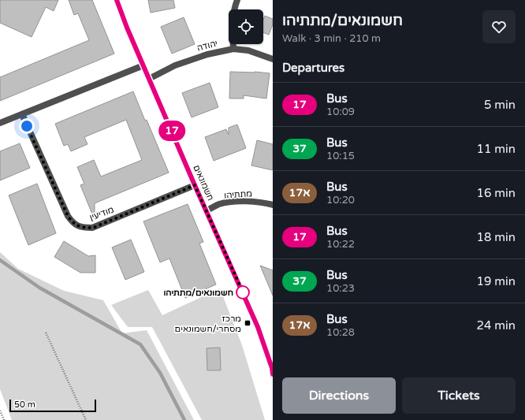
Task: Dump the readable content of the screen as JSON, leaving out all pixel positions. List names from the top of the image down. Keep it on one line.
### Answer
{"streets":{"street":["יהודה","חשמונאים","מתתיהו","מודיעין"]},"crossings":[["יהודה","חשמונאים"],["חשמונאים","מתתיהו"],["חשמונאים","מודיעין"]],"places":{"other":["חשמונאים/מתתיהו"],"transit":["מרכז מסחרי/חשמונאים"]},"lines":["bus line 17"],"scale_bar":"50 m","page":{"on_map":"17","heading":[["חשמונאים/מתתיהו","Walk · 3 min · 210 m"],"Departures"],"list":[{"mark":"17","name":"Bus","note":"10:09","value":"5 min"},{"mark":"37","name":"Bus","note":"10:15","value":"11 min"},{"mark":"17א","name":"Bus","note":"10:20","value":"16 min"},{"mark":"17","name":"Bus","note":"10:22","value":"18 min"},{"mark":"37","name":"Bus","note":"10:23","value":"19 min"},{"mark":"17א","name":"Bus","note":"10:28","value":"24 min"}],"buttons":["Directions","Tickets"],"scale":"50 m"}}
